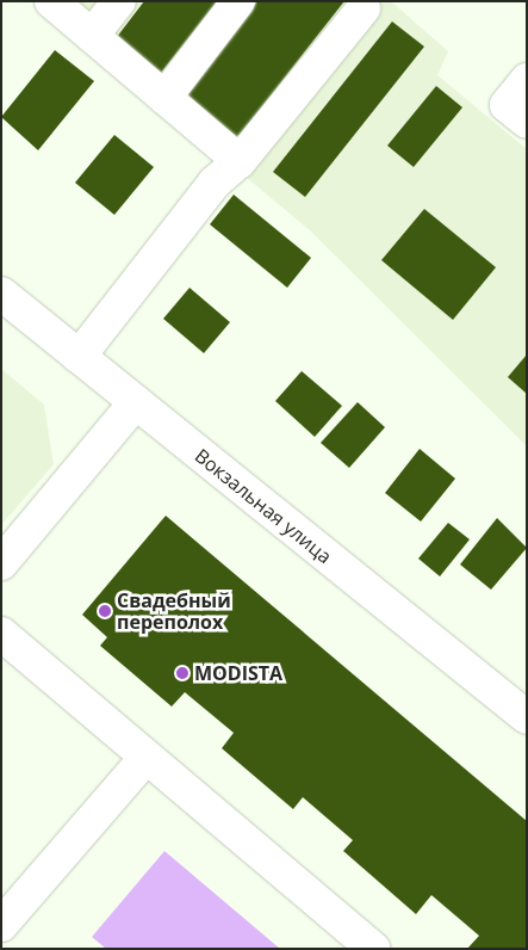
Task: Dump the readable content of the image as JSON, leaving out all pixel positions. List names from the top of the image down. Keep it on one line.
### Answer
{"streets":{"main road":["Вокзальная улица"]},"places":["Свадебный переполох","MODISTA"]}
